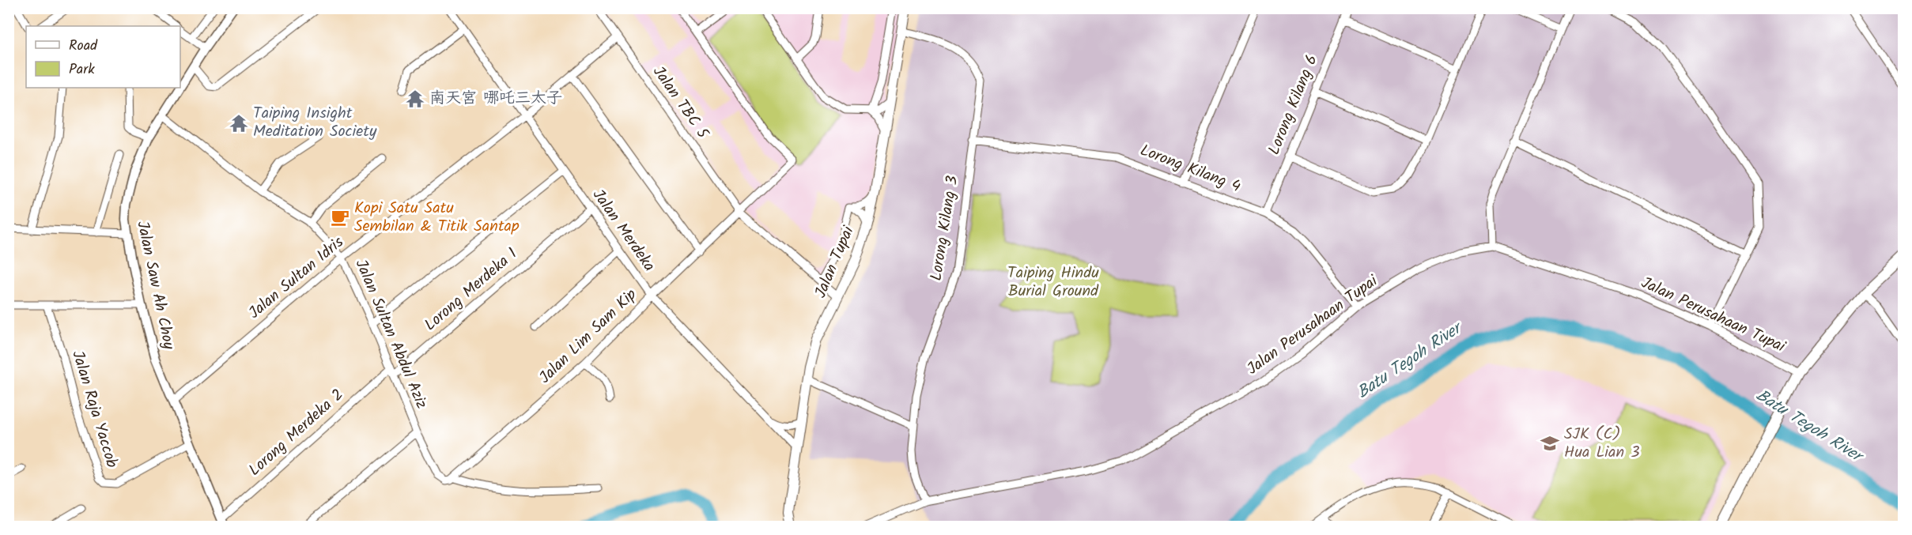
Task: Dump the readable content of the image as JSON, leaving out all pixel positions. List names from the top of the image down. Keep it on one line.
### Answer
{"streets":{"main road":["Jalan Tupai"],"street":["Jalan TBC 5","Lorong Kilang 6","Lorong Kilang 4","Lorong Kilang 3","Jalan Merdeka","Jalan Sultan Idris","Jalan Saw Ah Choy","Lorong Merdeka 1","Jalan Perusahaan Tupai","Jalan Sultan Abdul Aziz","Jalan Lim Sam Kip","Jalan Raja Yaccob","Lorong Merdeka 2"]},"crossings":[["Jalan TBC 5","Jalan Tupai"],["Jalan TBC 5","Jalan Sultan Idris"],["Jalan TBC 5","Jalan Lim Sam Kip"],["Lorong Kilang 6","Lorong Kilang 4"],["Lorong Kilang 4","Lorong Kilang 3"],["Lorong Kilang 4","Jalan Perusahaan Tupai"],["Lorong Kilang 3","Jalan Tupai"],["Lorong Kilang 3","Jalan Perusahaan Tupai"],["Jalan Merdeka","Jalan Tupai"],["Jalan Merdeka","Jalan Sultan Idris"],["Jalan Merdeka","Lorong Merdeka 1"],["Jalan Merdeka","Jalan Lim Sam Kip"],["Jalan Sultan Idris","Jalan Saw Ah Choy"],["Jalan Sultan Idris","Jalan Sultan Abdul Aziz"],["Jalan Saw Ah Choy","Jalan Sultan Abdul Aziz"],["Jalan Saw Ah Choy","Jalan Raja Yaccob"],["Jalan Saw Ah Choy","Lorong Merdeka 2"],["Lorong Merdeka 1","Jalan Sultan Abdul Aziz"],["Lorong Merdeka 1","Lorong Merdeka 2"],["Jalan Sultan Abdul Aziz","Jalan Lim Sam Kip"],["Jalan Sultan Abdul Aziz","Lorong Merdeka 2"]],"water":["Batu Tegoh River"],"parks":["Taiping Hindu Burial Ground"],"places":{"temple":["南天宫 哪吒三太子","Taiping Insight Meditation Society"],"cafe":["Kopi Satu Satu Sembilan & Titik Santap"],"school or university":["SJK (C) Hua Lian 3"]},"legend":["Road","Park"]}
